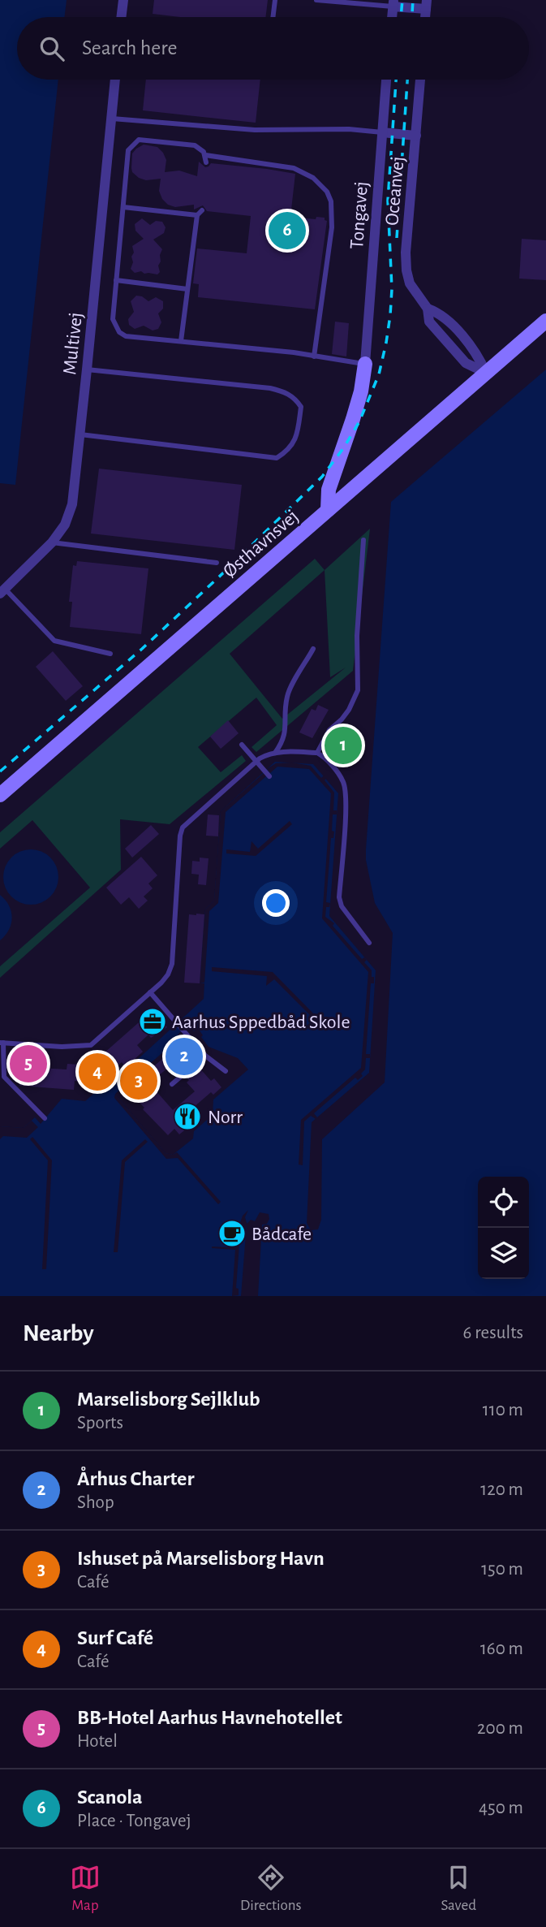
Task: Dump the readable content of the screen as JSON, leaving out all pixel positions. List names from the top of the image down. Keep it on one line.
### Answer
{"streets":{"street":["Oceanvej","Tongavej","Multivej","Østhavnsvej"]},"crossings":[["Oceanvej","Østhavnsvej"]],"places":{"office":["Aarhus Sppedbåd Skole"],"restaurant":["Norr"],"cafe":["Bådcafe"]},"page":{"search":"Search here","pins":["6","1","2","5","4","3"],"heading":["Nearby","6 results"],"list":[{"mark":"1","name":"Marselisborg Sejlklub","note":"Sports","value":"110 m"},{"mark":"2","name":"Århus Charter","note":"Shop","value":"120 m"},{"mark":"3","name":"Ishuset på Marselisborg Havn","note":"Café","value":"150 m"},{"mark":"4","name":"Surf Café","note":"Café","value":"160 m"},{"mark":"5","name":"BB-Hotel Aarhus Havnehotellet","note":"Hotel","value":"200 m"},{"mark":"6","name":"Scanola","note":"Place · Tongavej","value":"450 m"}],"nav":["Map","Directions","Saved"]}}
